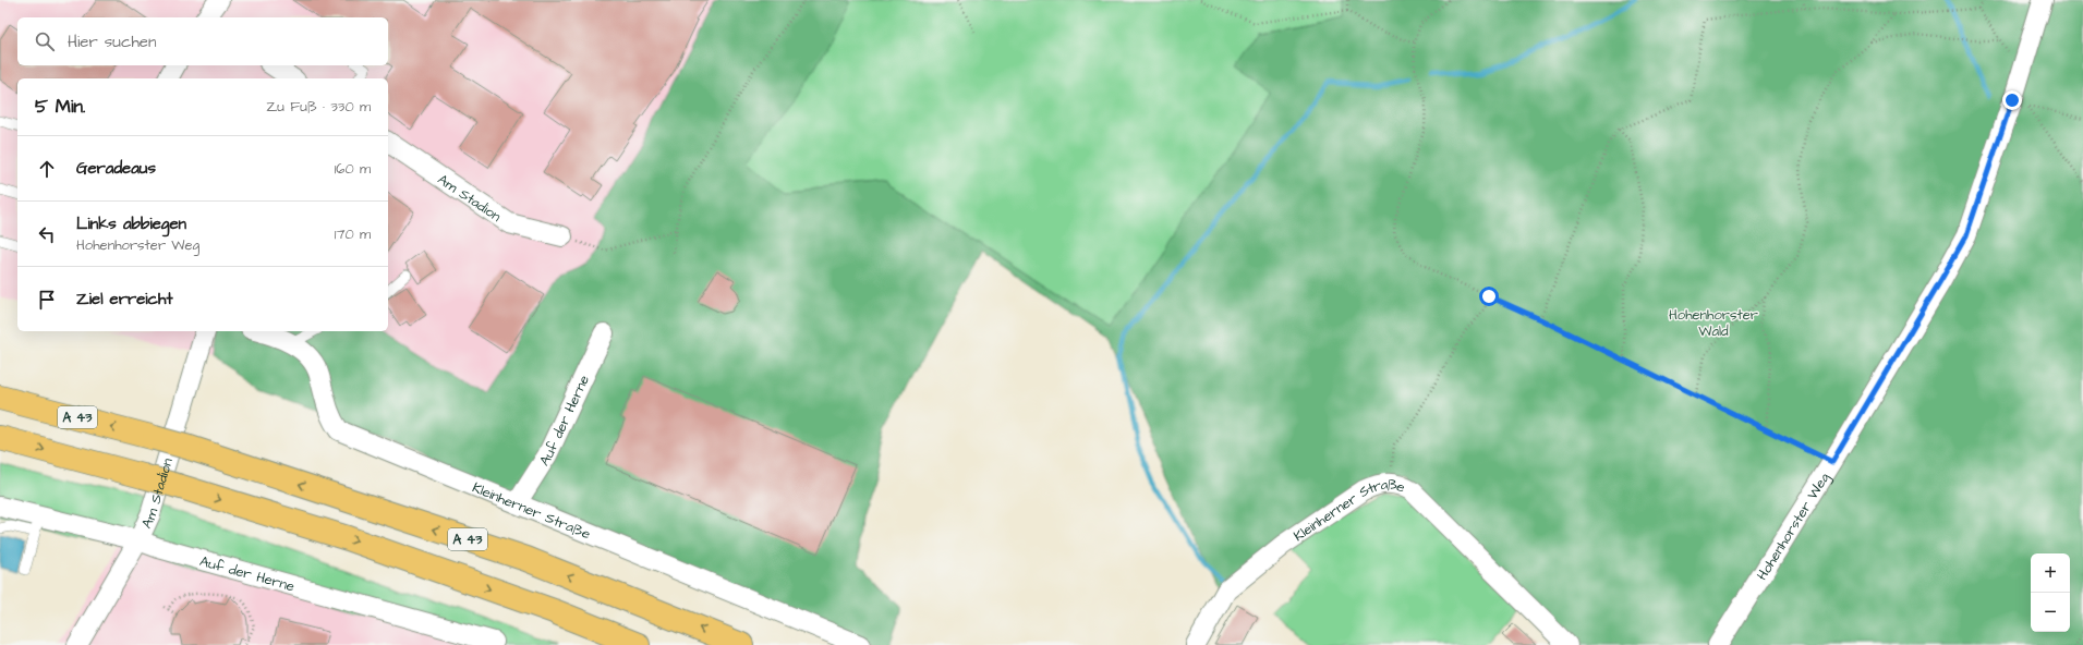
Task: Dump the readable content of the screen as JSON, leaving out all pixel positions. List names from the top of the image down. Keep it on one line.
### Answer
{"streets":{"highway":["A 43"],"street":["Am Stadion","Auf der Herne","Kleinherner Straße","Hohenhorster Weg"]},"crossings":[["Am Stadion","Auf der Herne"],["Auf der Herne","Kleinherner Straße"]],"parks":["Hohenhorster Wald"],"page":{"search":"Hier suchen","heading":["5 Min.","Zu Fuß · 330 m"],"list":[["Geradeaus","160 m"],["Links abbiegen","Hohenhorster Weg","170 m"],"Ziel erreicht"],"map_buttons":["+","−"]}}
